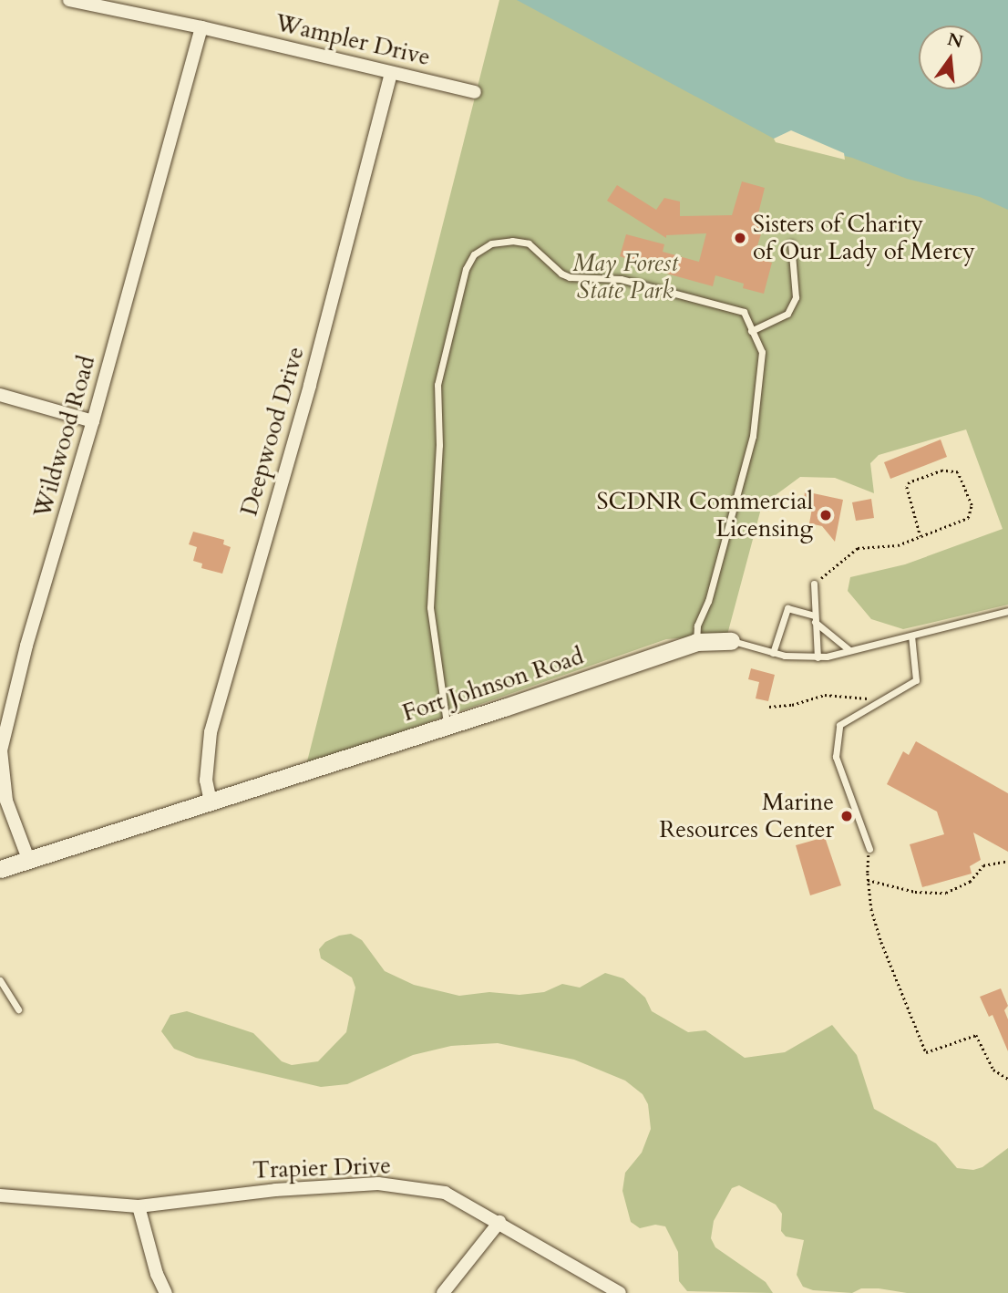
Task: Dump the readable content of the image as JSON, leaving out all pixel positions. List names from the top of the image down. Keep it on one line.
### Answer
{"streets":{"street":["Wampler Drive","Deepwood Drive","Wildwood Road","Fort Johnson Road","Trapier Drive"]},"crossings":[["Wampler Drive","Deepwood Drive"],["Wampler Drive","Wildwood Road"],["Deepwood Drive","Fort Johnson Road"],["Wildwood Road","Fort Johnson Road"]],"parks":["May Forest State Park"],"places":["Sisters of Charity of Our Lady of Mercy","SCDNR Commercial Licensing","Marine Resources Center"],"north":"top"}
